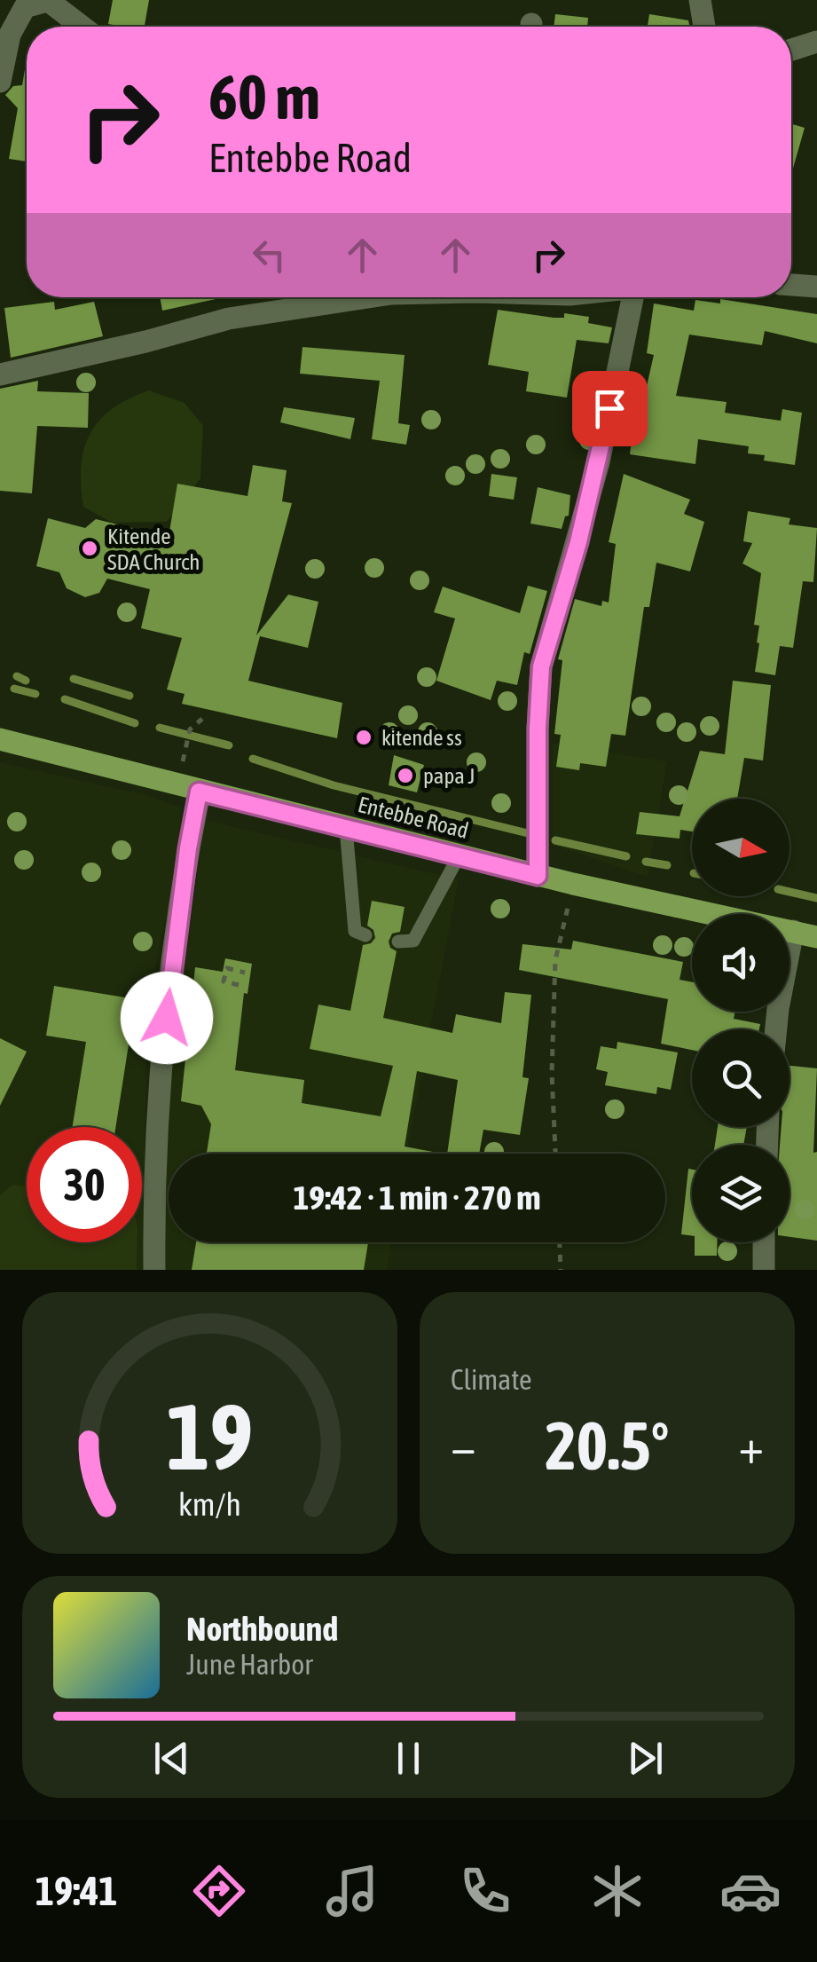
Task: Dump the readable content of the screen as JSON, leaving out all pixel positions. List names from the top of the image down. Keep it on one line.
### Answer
{"streets":{"main road":["Entebbe Road"]},"places":["Kitende SDA Church","kitende ss","papa J"],"north":"right","page":{"turn":["60 m","Entebbe Road"],"limit":"30","trip":"19:42 · 1 min · 270 m","tile":"Climate","heat":["−","20.5°","+"],"song":["Northbound","June Harbor"],"tabs":"19:41","gauge":["19","km/h"]}}
